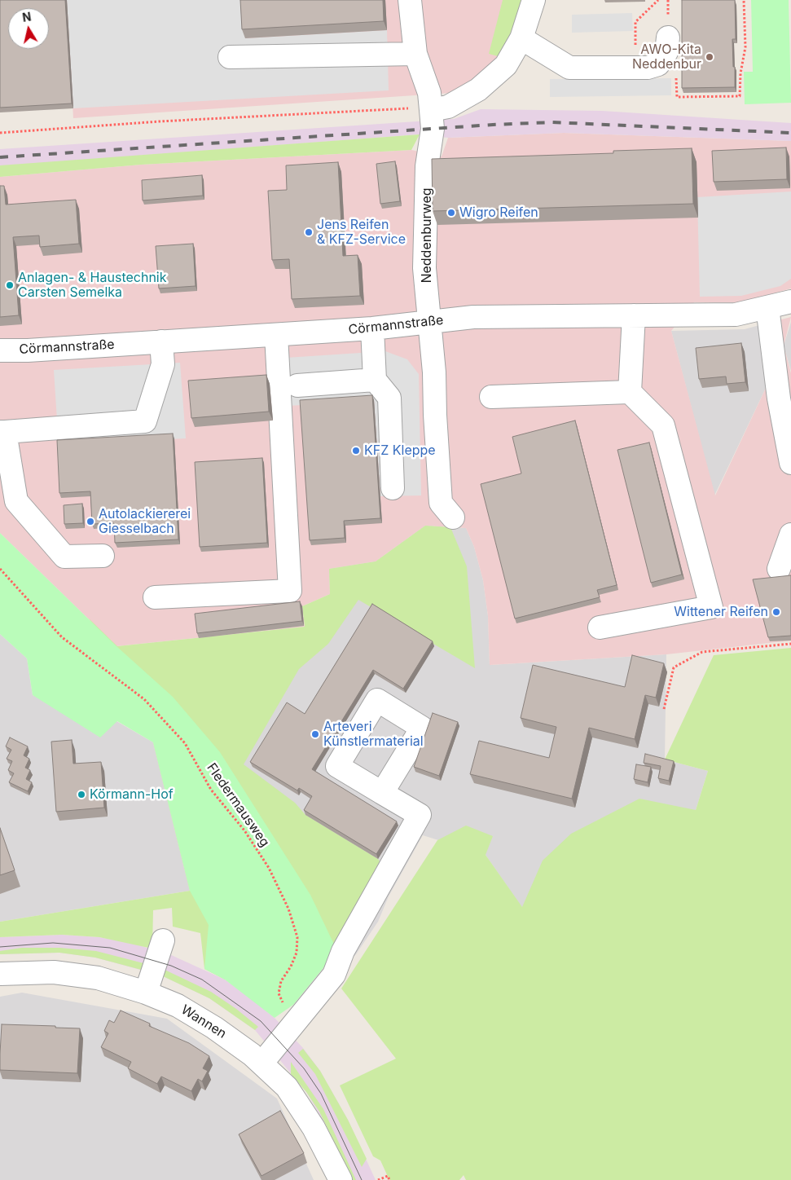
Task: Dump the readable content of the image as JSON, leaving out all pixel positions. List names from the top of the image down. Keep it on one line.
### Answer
{"streets":{"street":["Neddenburweg","Cörmannstraße","Wannen"],"path":["Fledermausweg"]},"crossings":[["Neddenburweg","Cörmannstraße"]],"places":["AWO-Kita Neddenbur","Wigro Reifen","Jens Reifen & KFZ-Service","Anlagen- & Haustechnik Carsten Semelka","KFZ Kleppe","Autolackiererei Giesselbach","Wittener Reifen","Arteveri Künstlermaterial","Körmann-Hof"],"north":"top"}
